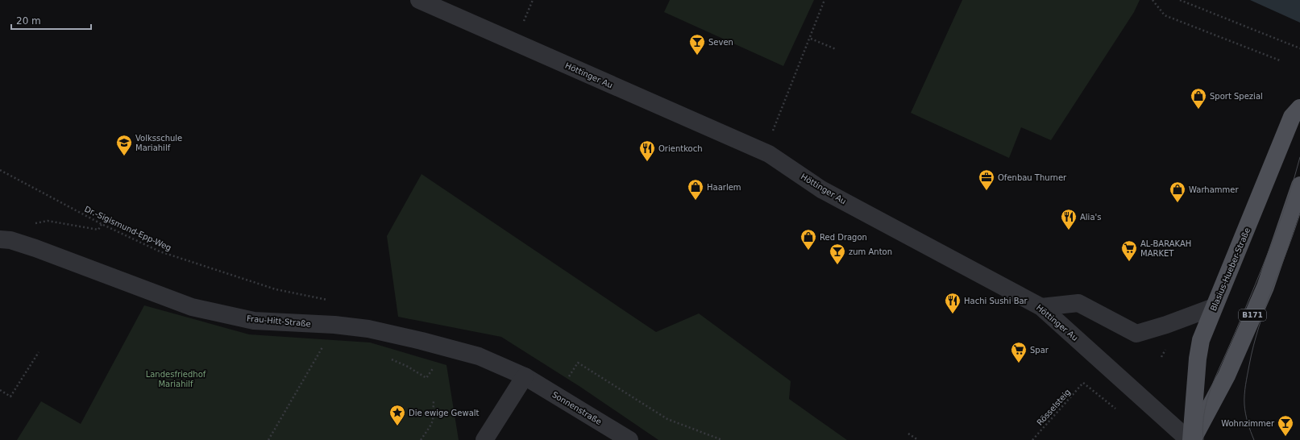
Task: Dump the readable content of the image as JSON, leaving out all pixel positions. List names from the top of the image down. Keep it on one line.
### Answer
{"streets":{"main road":["Blasius-Hueber-Straße","B171"],"street":["Höttinger Au","Frau-Hitt-Straße","Sonnenstraße"],"path":["Dr.-Sigismund-Epp-Weg","Rösselsteig"]},"crossings":[["Höttinger Au","Blasius-Hueber-Straße"],["Höttinger Au","B171"],["Blasius-Hueber-Straße","B171"],["Frau-Hitt-Straße","Sonnenstraße"]],"parks":["Landesfriedhof Mariahilf"],"places":{"bar":["Seven","zum Anton","Wohnzimmer"],"shop":["Sport Spezial","Haarlem","Warhammer","Red Dragon"],"school or university":["Volksschule Mariahilf"],"restaurant":["Orientkoch","Alia's","Hachi Sushi Bar"],"office":["Ofenbau Thurner"],"supermarket":["AL-BARAKAH MARKET","Spar"],"place":["Die ewige Gewalt"]},"scale_bar":"20 m"}
